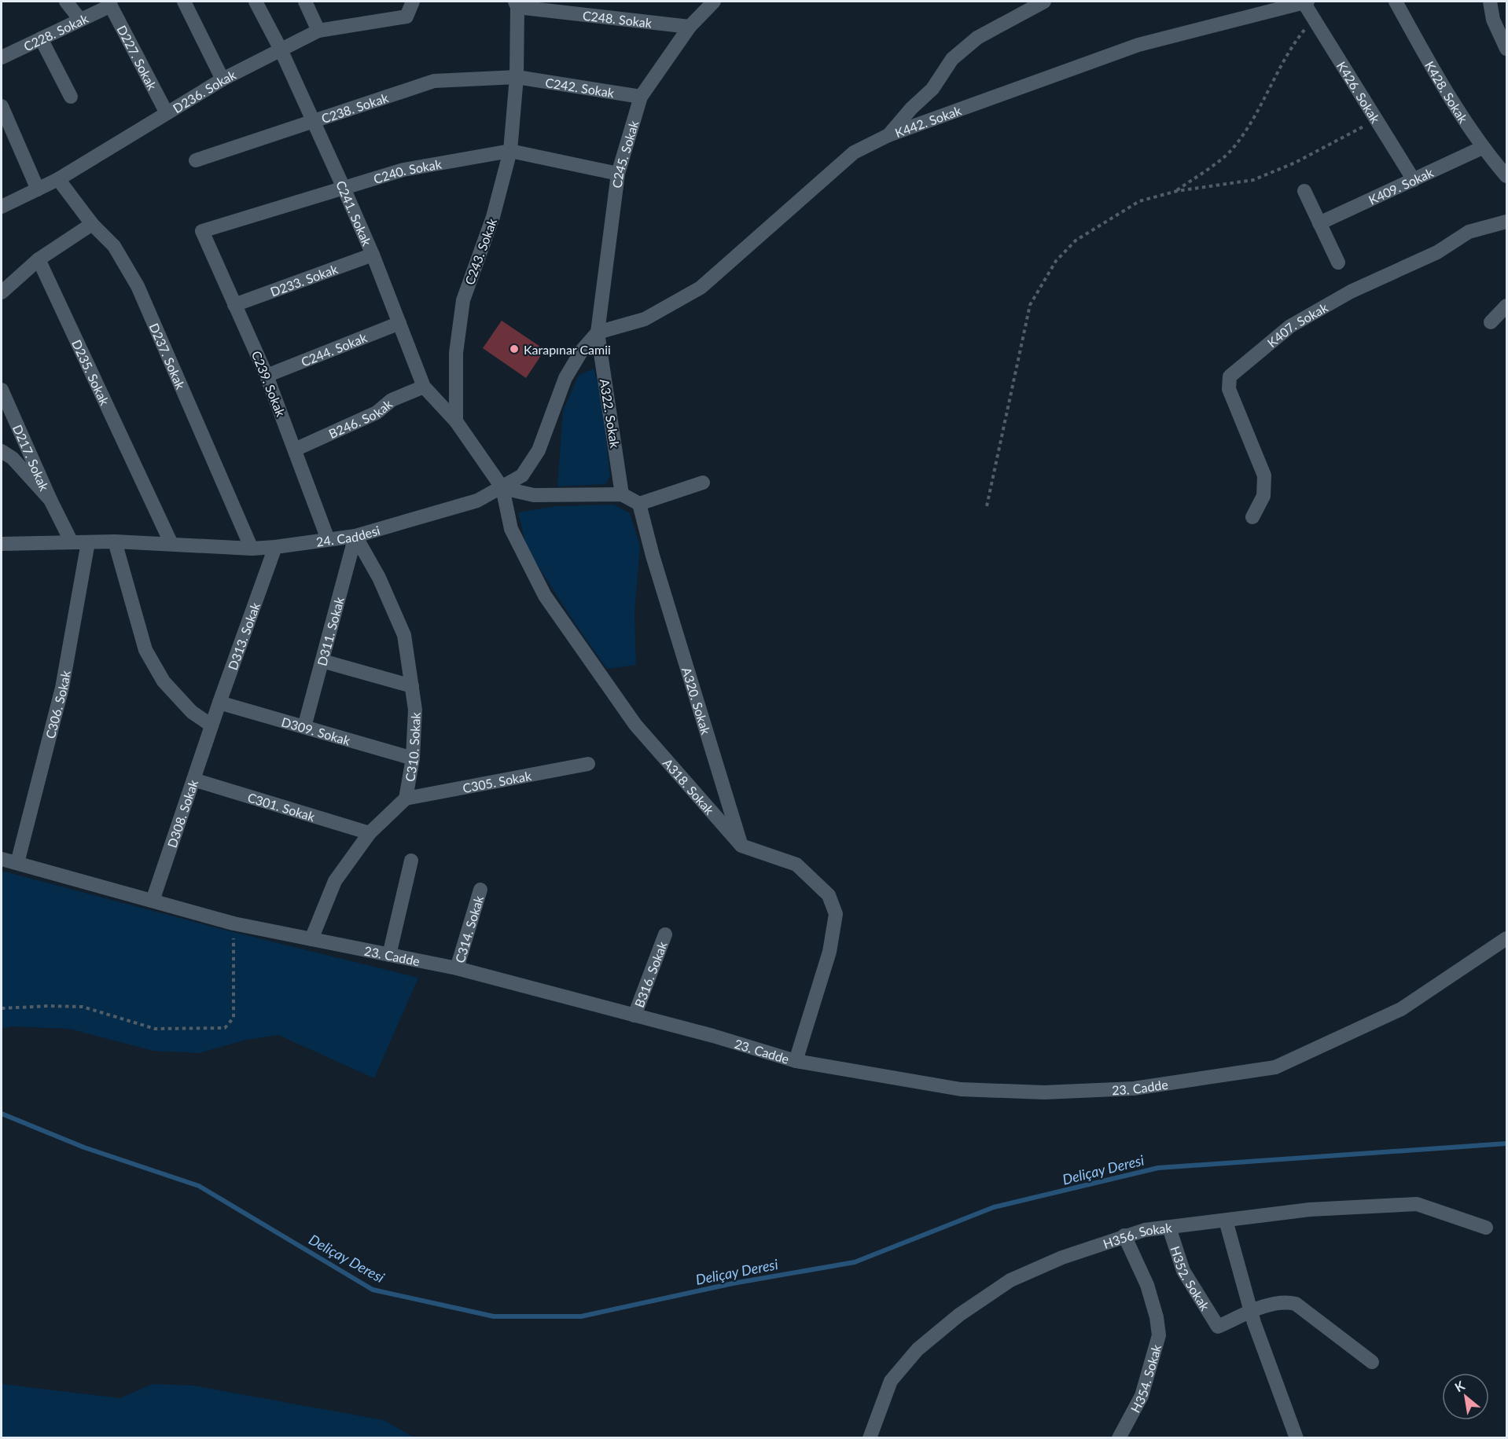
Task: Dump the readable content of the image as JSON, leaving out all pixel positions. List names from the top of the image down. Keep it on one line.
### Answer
{"streets":{"street":["C248. Sokak","C228. Sokak","D227. Sokak","C242. Sokak","D236. Sokak","K426. Sokak","K428. Sokak","C238. Sokak","K442. Sokak","C245. Sokak","C240. Sokak","K409. Sokak","C241. Sokak","C243. Sokak","D233. Sokak","K407. Sokak","C244. Sokak","D237. Sokak","D235. Sokak","C239. Sokak","A322. Sokak","B246. Sokak","D217. Sokak","24. Caddesi","D311. Sokak","D313. Sokak","A320. Sokak","C306. Sokak","D309. Sokak","C310. Sokak","C305. Sokak","A318. Sokak","C301. Sokak","D308. Sokak","C314. Sokak","23. Cadde","B316. Sokak","H356. Sokak","H352. Sokak","H354. Sokak"]},"crossings":[["C248. Sokak","C245. Sokak"],["C248. Sokak","C243. Sokak"],["C228. Sokak","D227. Sokak"],["D227. Sokak","D236. Sokak"],["C242. Sokak","C238. Sokak"],["C242. Sokak","C245. Sokak"],["C242. Sokak","C243. Sokak"],["D236. Sokak","C241. Sokak"],["D236. Sokak","D237. Sokak"],["K426. Sokak","K442. Sokak"],["K426. Sokak","K409. Sokak"],["K428. Sokak","K409. Sokak"],["C238. Sokak","C241. Sokak"],["C238. Sokak","C243. Sokak"],["K442. Sokak","C245. Sokak"],["K442. Sokak","A322. Sokak"],["K442. Sokak","24. Caddesi"],["C245. Sokak","C240. Sokak"],["C245. Sokak","A322. Sokak"],["C245. Sokak","24. Caddesi"],["C240. Sokak","C241. Sokak"],["C240. Sokak","C243. Sokak"],["C240. Sokak","C239. Sokak"],["C241. Sokak","C243. Sokak"],["C241. Sokak","D233. Sokak"],["C241. Sokak","C244. Sokak"],["C241. Sokak","B246. Sokak"],["D233. Sokak","C239. Sokak"],["C244. Sokak","C239. Sokak"],["D237. Sokak","24. Caddesi"],["D235. Sokak","24. Caddesi"],["C239. Sokak","B246. Sokak"],["C239. Sokak","24. Caddesi"],["A322. Sokak","24. Caddesi"],["24. Caddesi","D311. Sokak"],["24. Caddesi","D313. Sokak"],["24. Caddesi","C306. Sokak"],["24. Caddesi","C310. Sokak"],["24. Caddesi","A318. Sokak"],["D311. Sokak","D309. Sokak"],["D311. Sokak","C310. Sokak"],["D313. Sokak","D309. Sokak"],["D313. Sokak","D308. Sokak"],["A320. Sokak","A318. Sokak"],["C306. Sokak","23. Cadde"],["D309. Sokak","C310. Sokak"],["C310. Sokak","C305. Sokak"],["C310. Sokak","C301. Sokak"],["C310. Sokak","23. Cadde"],["A318. Sokak","23. Cadde"],["C301. Sokak","D308. Sokak"],["D308. Sokak","23. Cadde"],["C314. Sokak","23. Cadde"],["23. Cadde","B316. Sokak"],["H356. Sokak","H352. Sokak"],["H356. Sokak","H354. Sokak"]],"water":["Deliçay Deresi"],"places":["Karapınar Camii"],"north":"top left"}
